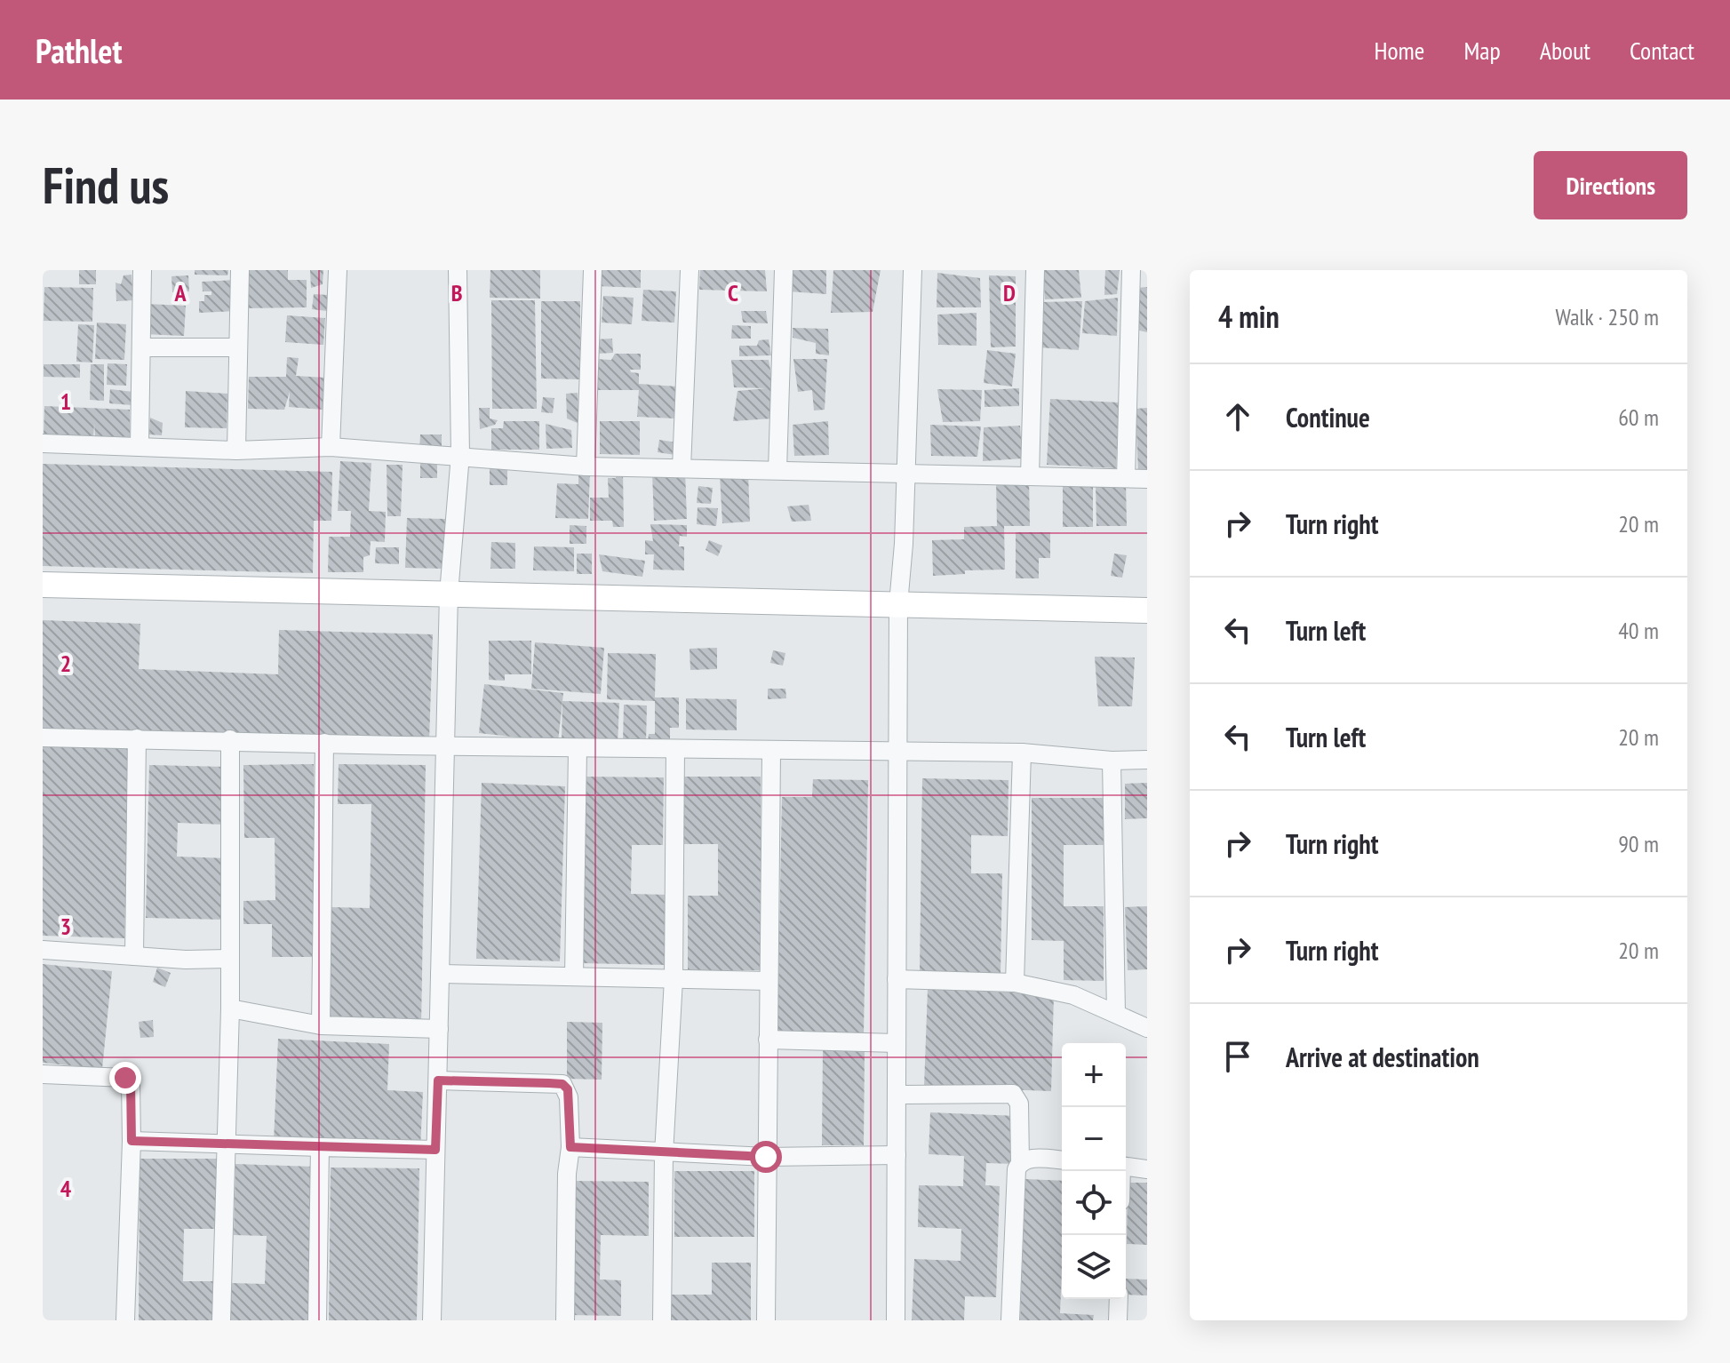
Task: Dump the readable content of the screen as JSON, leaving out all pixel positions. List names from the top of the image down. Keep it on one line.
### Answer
{"page":{"header":"Pathlet","nav":["Home","Map","About","Contact"],"buttons":"Directions","title":"Find us","heading":["4 min","Walk · 250 m"],"list":[["Continue","60 m"],["Turn right","20 m"],["Turn left","40 m"],["Turn left","20 m"],["Turn right","90 m"],["Turn right","20 m"],"Arrive at destination"],"map_buttons":["+","−"]},"grid":{"columns":["A","B","C","D"],"rows":["1","2","3","4"]}}
